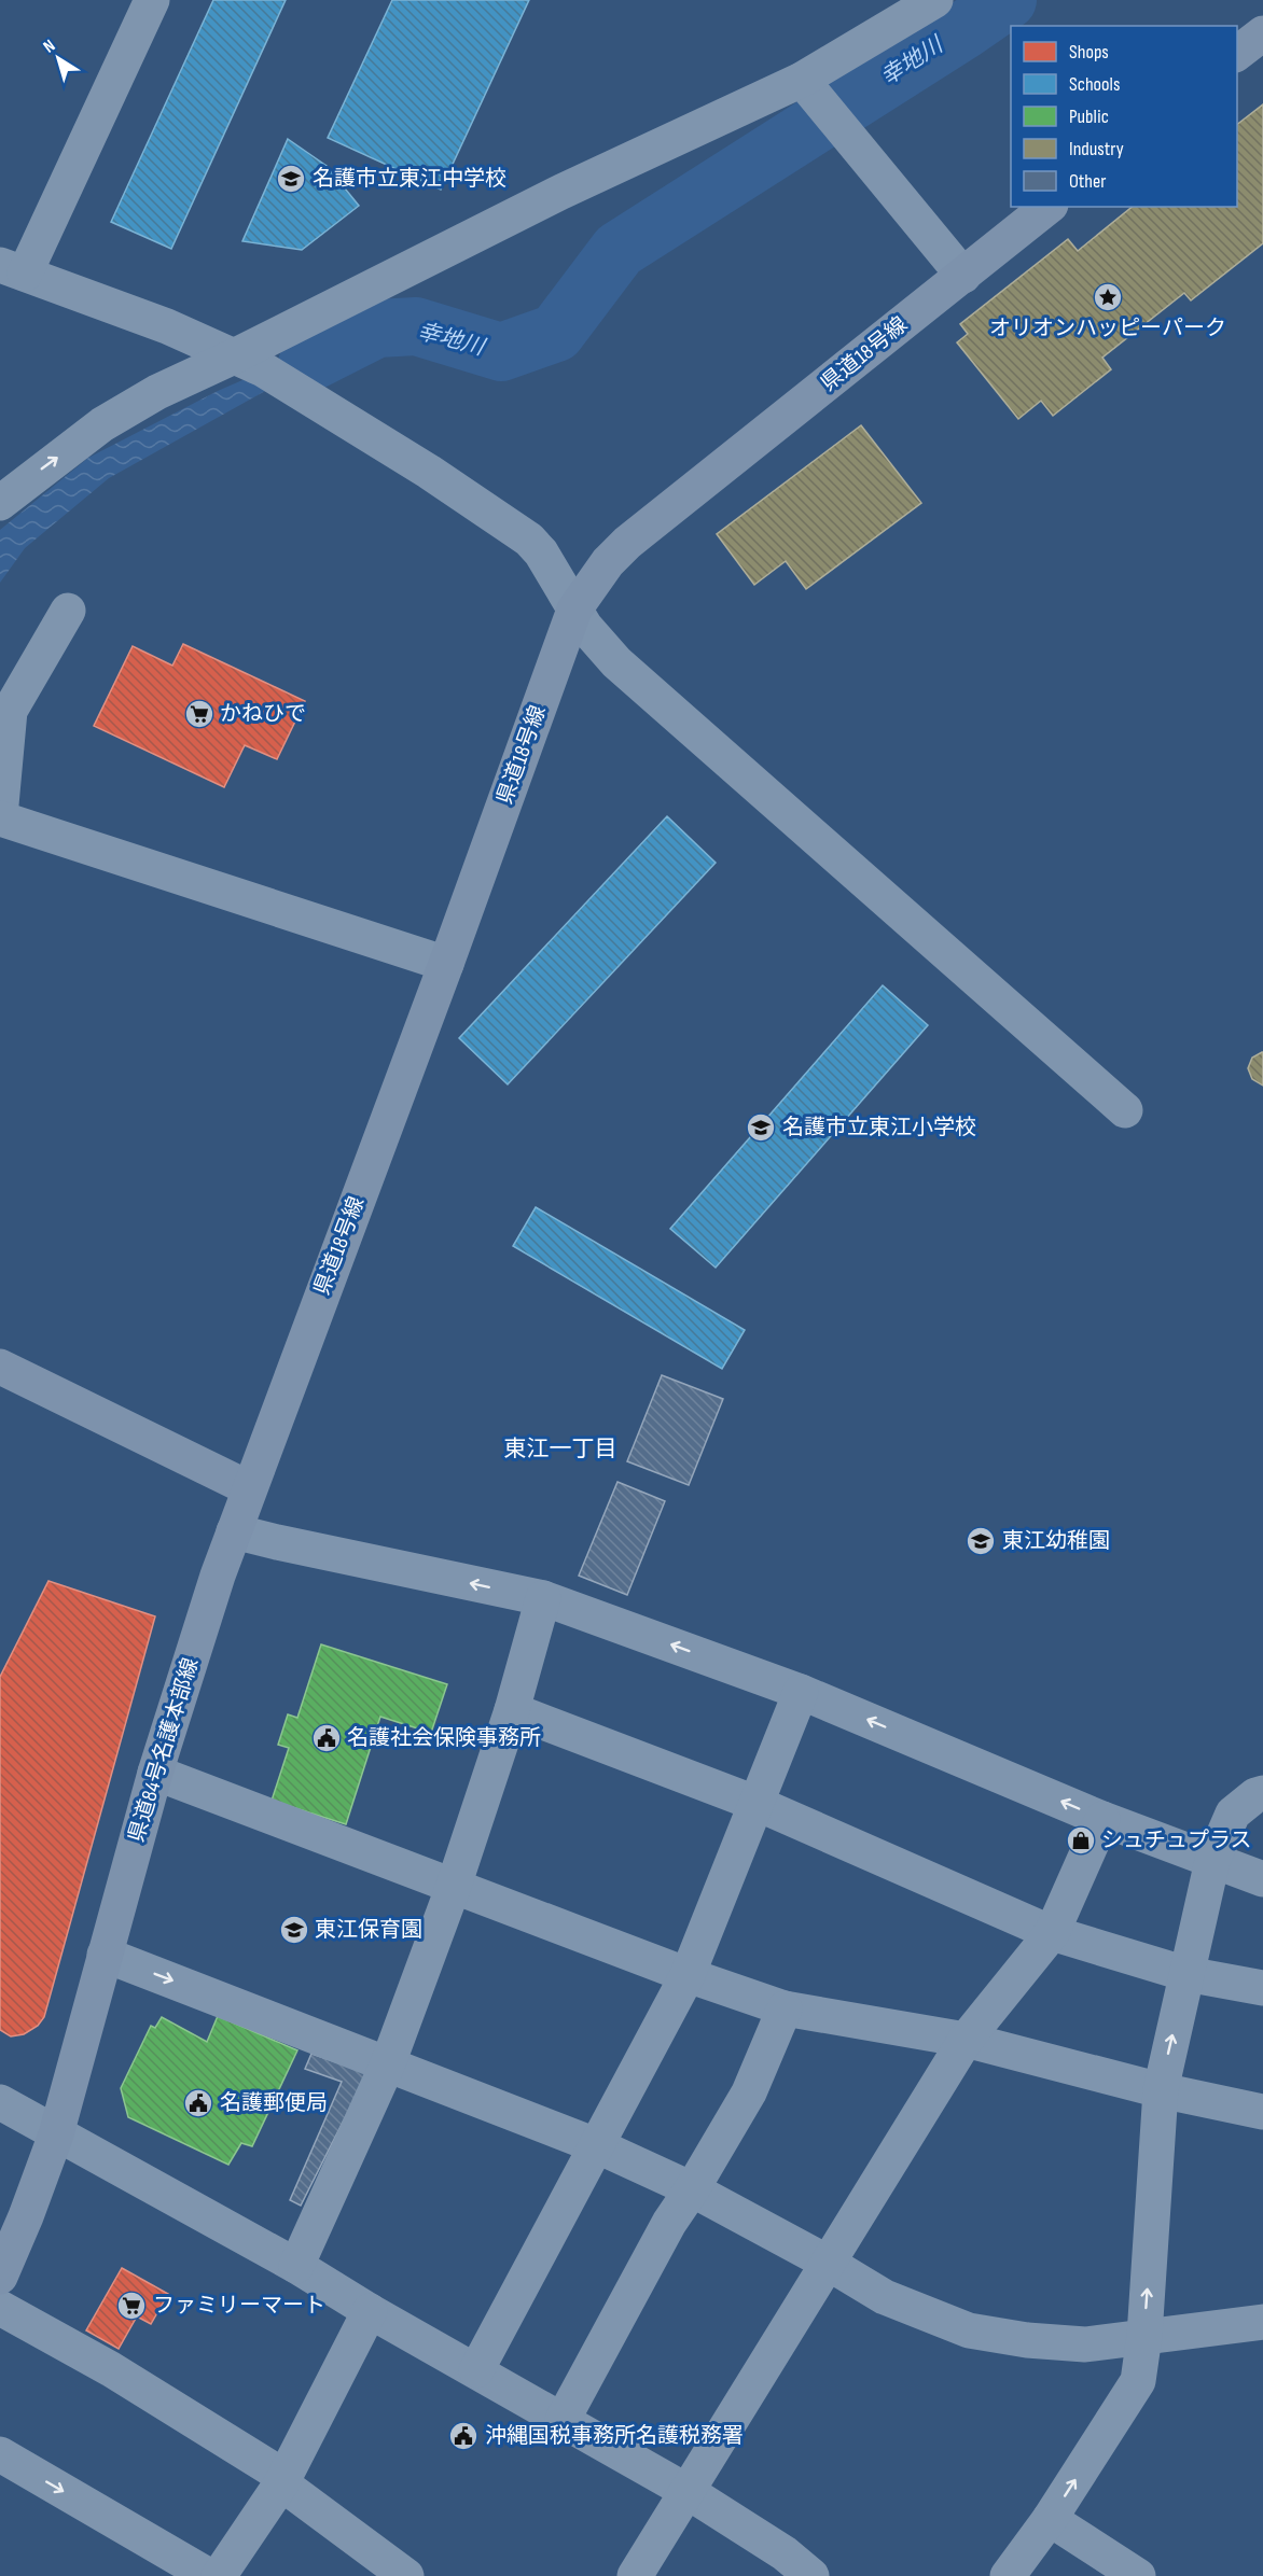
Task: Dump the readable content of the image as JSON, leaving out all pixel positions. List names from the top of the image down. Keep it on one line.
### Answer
{"streets":{"main road":["県道18号線","県道84号名護本部線"]},"crossings":[["県道18号線","県道84号名護本部線"]],"districts":["東江一丁目"],"water":["幸地川"],"places":{"school or university":["名護市立東江中学校","名護市立東江小学校","東江幼稚園","東江保育園"],"place":["オリオンハッピーパーク"],"supermarket":["かねひで","ファミリーマート"],"public building":["名護社会保険事務所","名護郵便局","沖縄国税事務所名護税務署"],"shop":["シュチュプラス"]},"legend":["Shops","Schools","Public","Industry","Other"],"north":"top left"}
